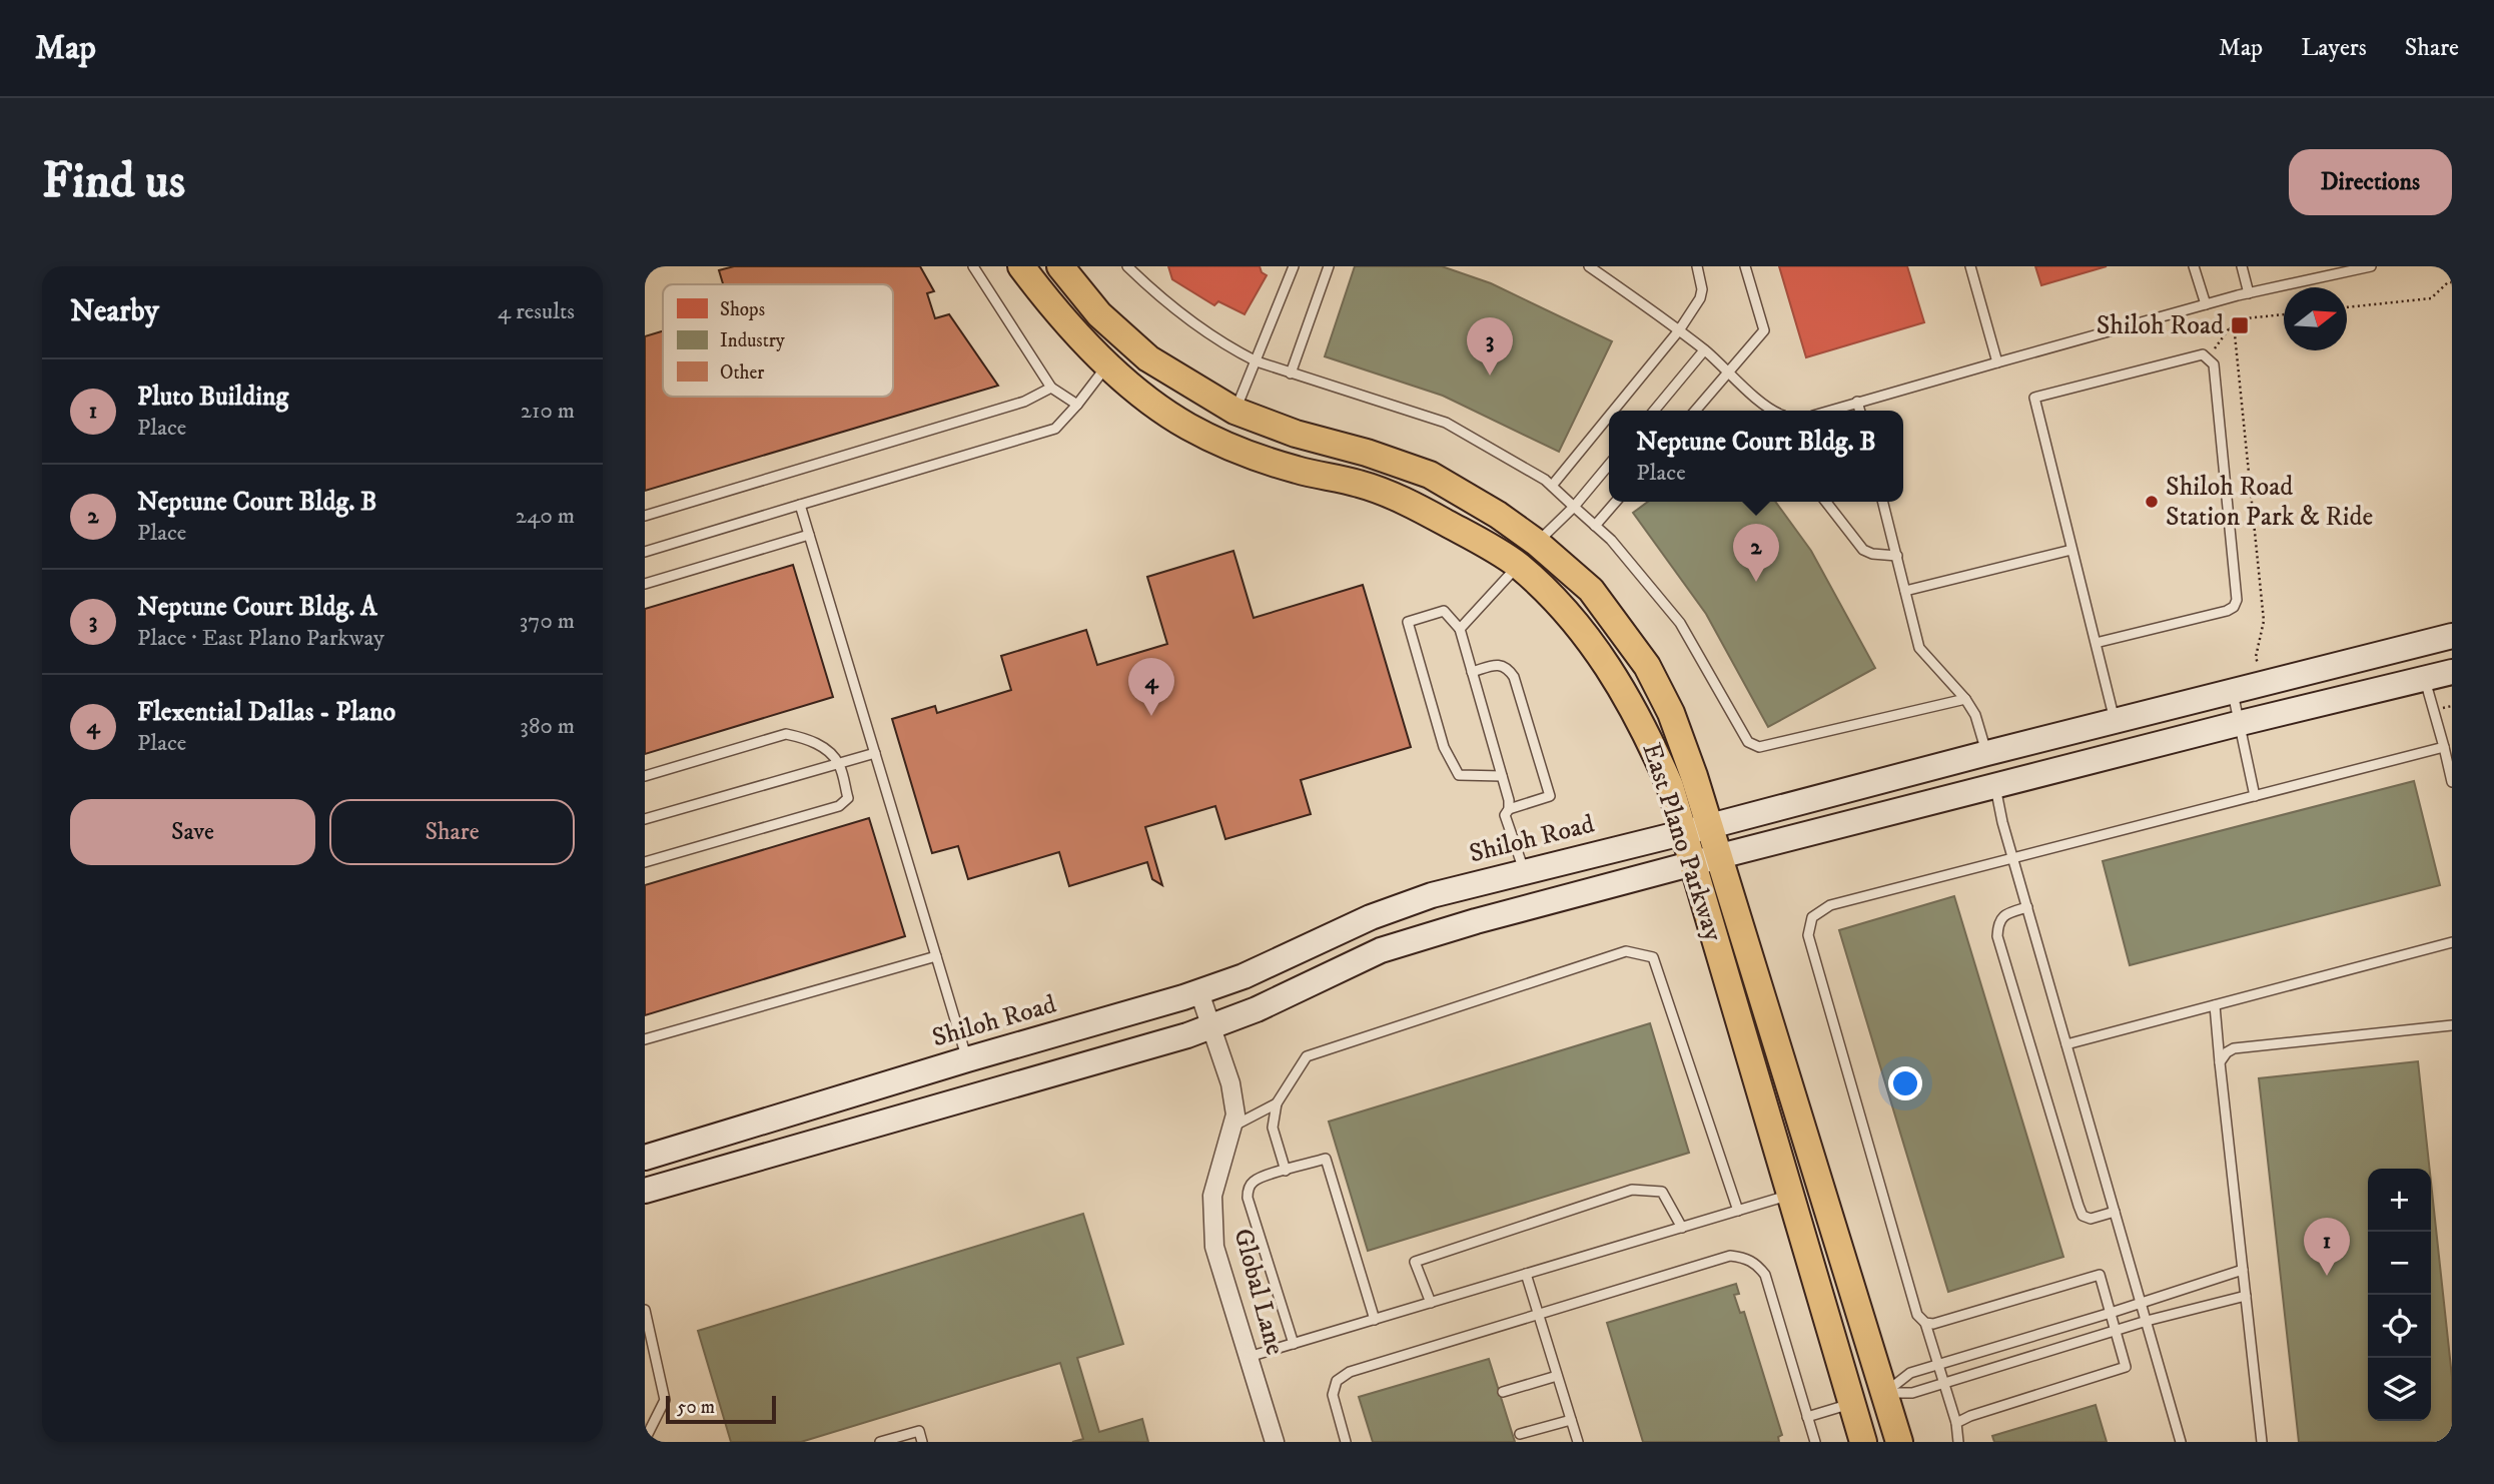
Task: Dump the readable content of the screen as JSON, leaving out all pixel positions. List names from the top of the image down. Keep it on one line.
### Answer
{"streets":{"main road":["Shiloh Road","East Plano Parkway"],"street":["Global Lane"]},"crossings":[["Shiloh Road","East Plano Parkway"],["Shiloh Road","Global Lane"]],"places":{"transit":["Shiloh Road"],"other":["Shiloh Road Station Park & Ride"]},"legend":["Shops","Industry","Other"],"scale_bar":"50 m","north":"right","page":{"header":"Map","nav":["Map","Layers","Share"],"buttons":["Directions",["Save","Share"]],"title":"Find us","heading":["Nearby","4 results"],"pins":["3","2","4","1"],"list":[{"mark":"1","name":"Pluto Building","note":"Place","value":"210 m"},{"mark":"2","name":"Neptune Court Bldg. B","note":"Place","value":"240 m"},{"mark":"3","name":"Neptune Court Bldg. A","note":"Place · East Plano Parkway","value":"370 m"},{"mark":"4","name":"Flexential Dallas - Plano","note":"Place","value":"380 m"}],"popup":["Neptune Court Bldg. B","Place"],"map_buttons":["+","−"],"scale":"50 m"}}
